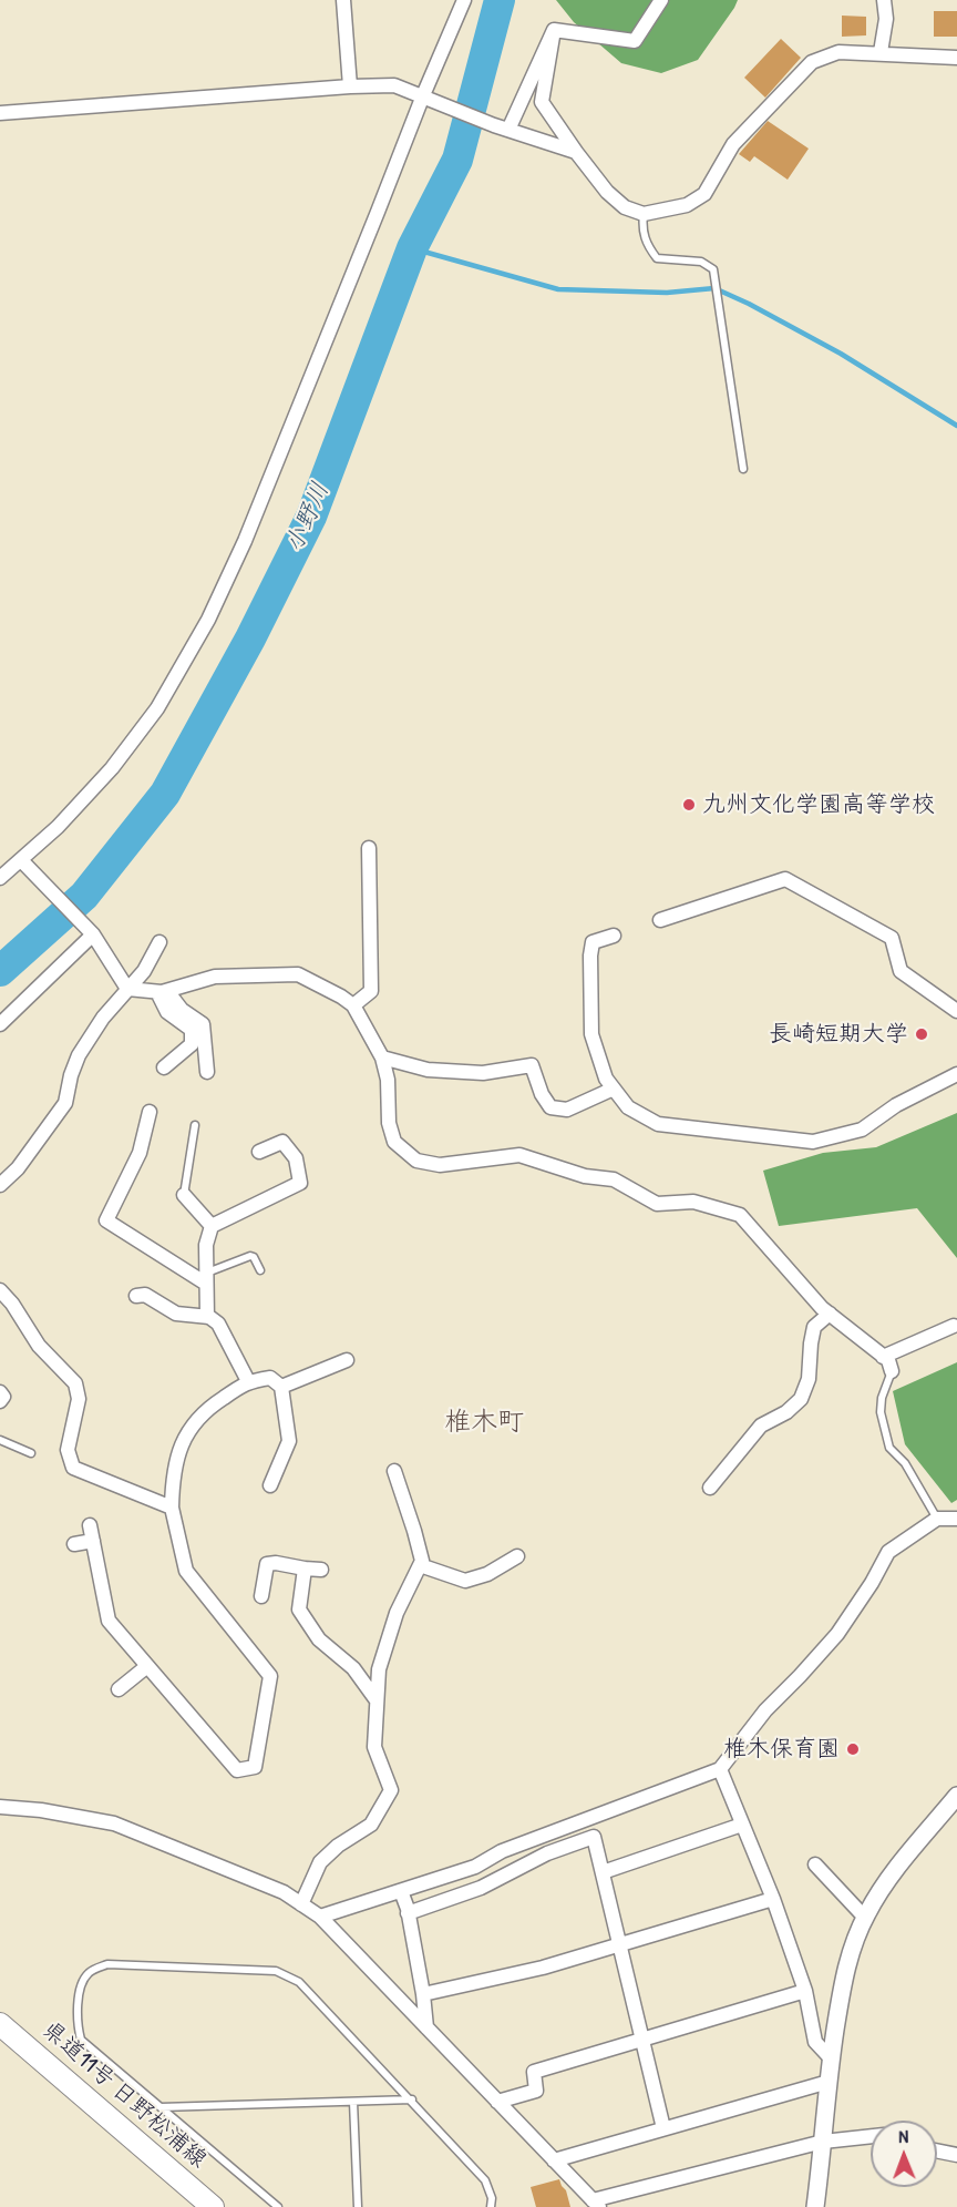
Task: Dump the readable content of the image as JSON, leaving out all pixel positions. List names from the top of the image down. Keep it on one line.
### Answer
{"streets":{"main road":["県道11号 日野松浦線"]},"districts":["椎木町"],"water":["小野川"],"places":["九州文化学園高等学校","長崎短期大学","椎木保育園"],"north":"top"}
